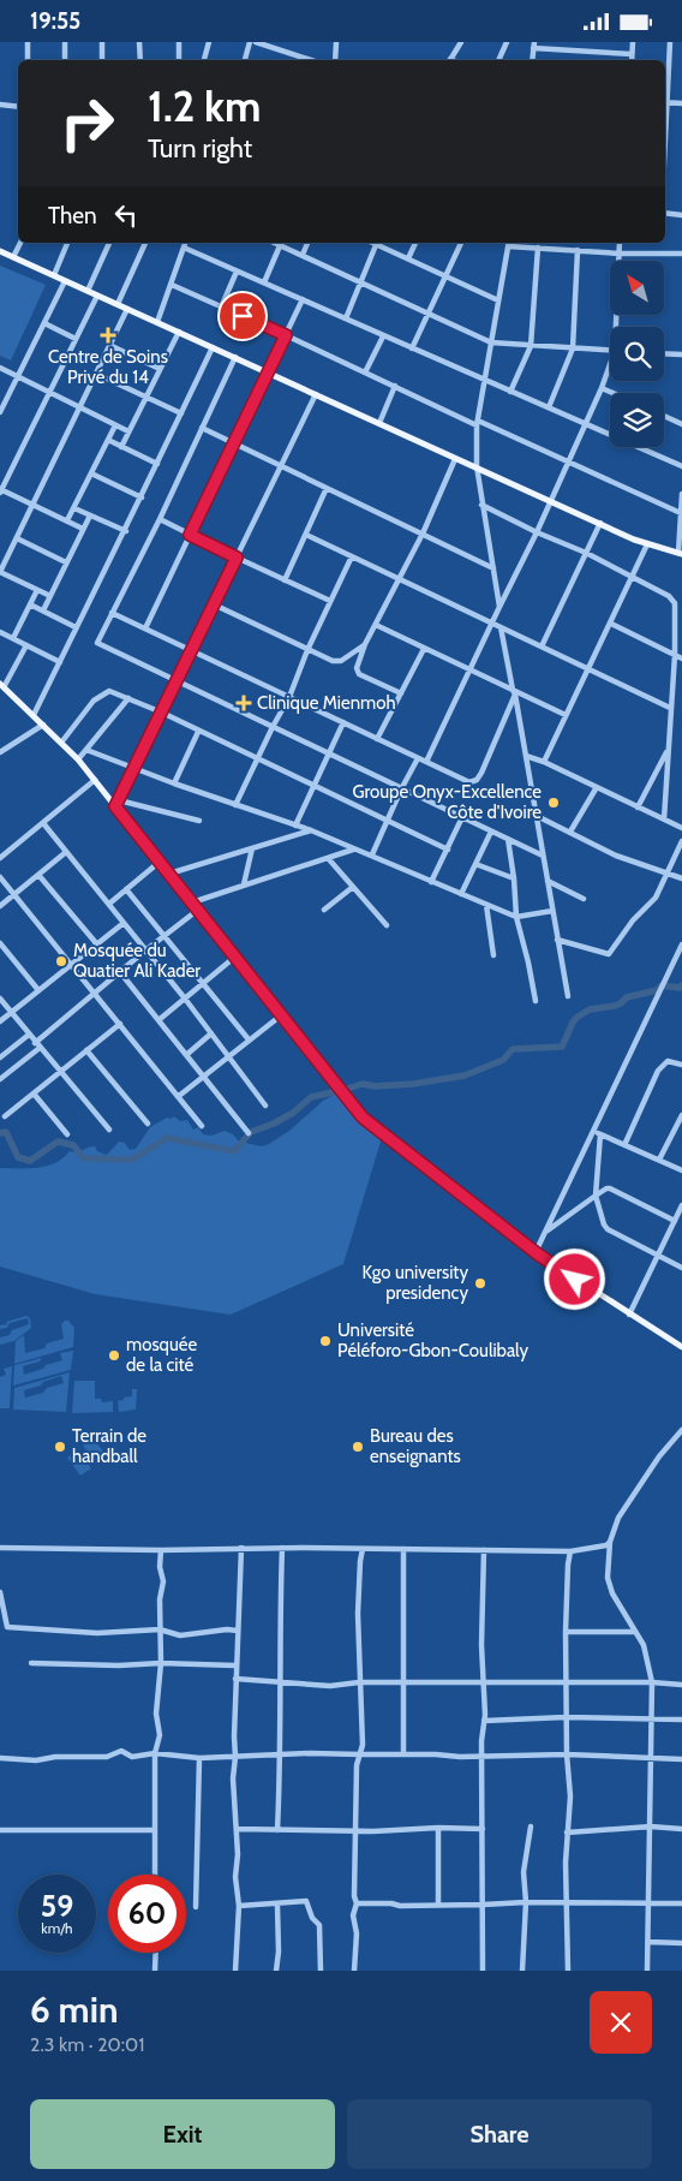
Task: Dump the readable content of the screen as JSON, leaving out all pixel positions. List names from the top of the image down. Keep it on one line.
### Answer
{"places":{"health":["Centre de Soins Privé du 14","Clinique Mienmoh"],"other":["Groupe Onyx-Excellence Côte d'Ivoire","Mosquée du Quatier Ali Kader","Kgo university presidency","Université Péléforo-Gbon-Coulibaly","mosquée de la cité","Terrain de handball","Bureau des enseignants"]},"north":"top left","page":{"status":"19:55","turn":["1.2 km","Turn right"],"then":"Then","speed":"59 km/h","limit":"60","heading":["6 min","2.3 km · 20:01"],"buttons":["Exit","Share"]}}
